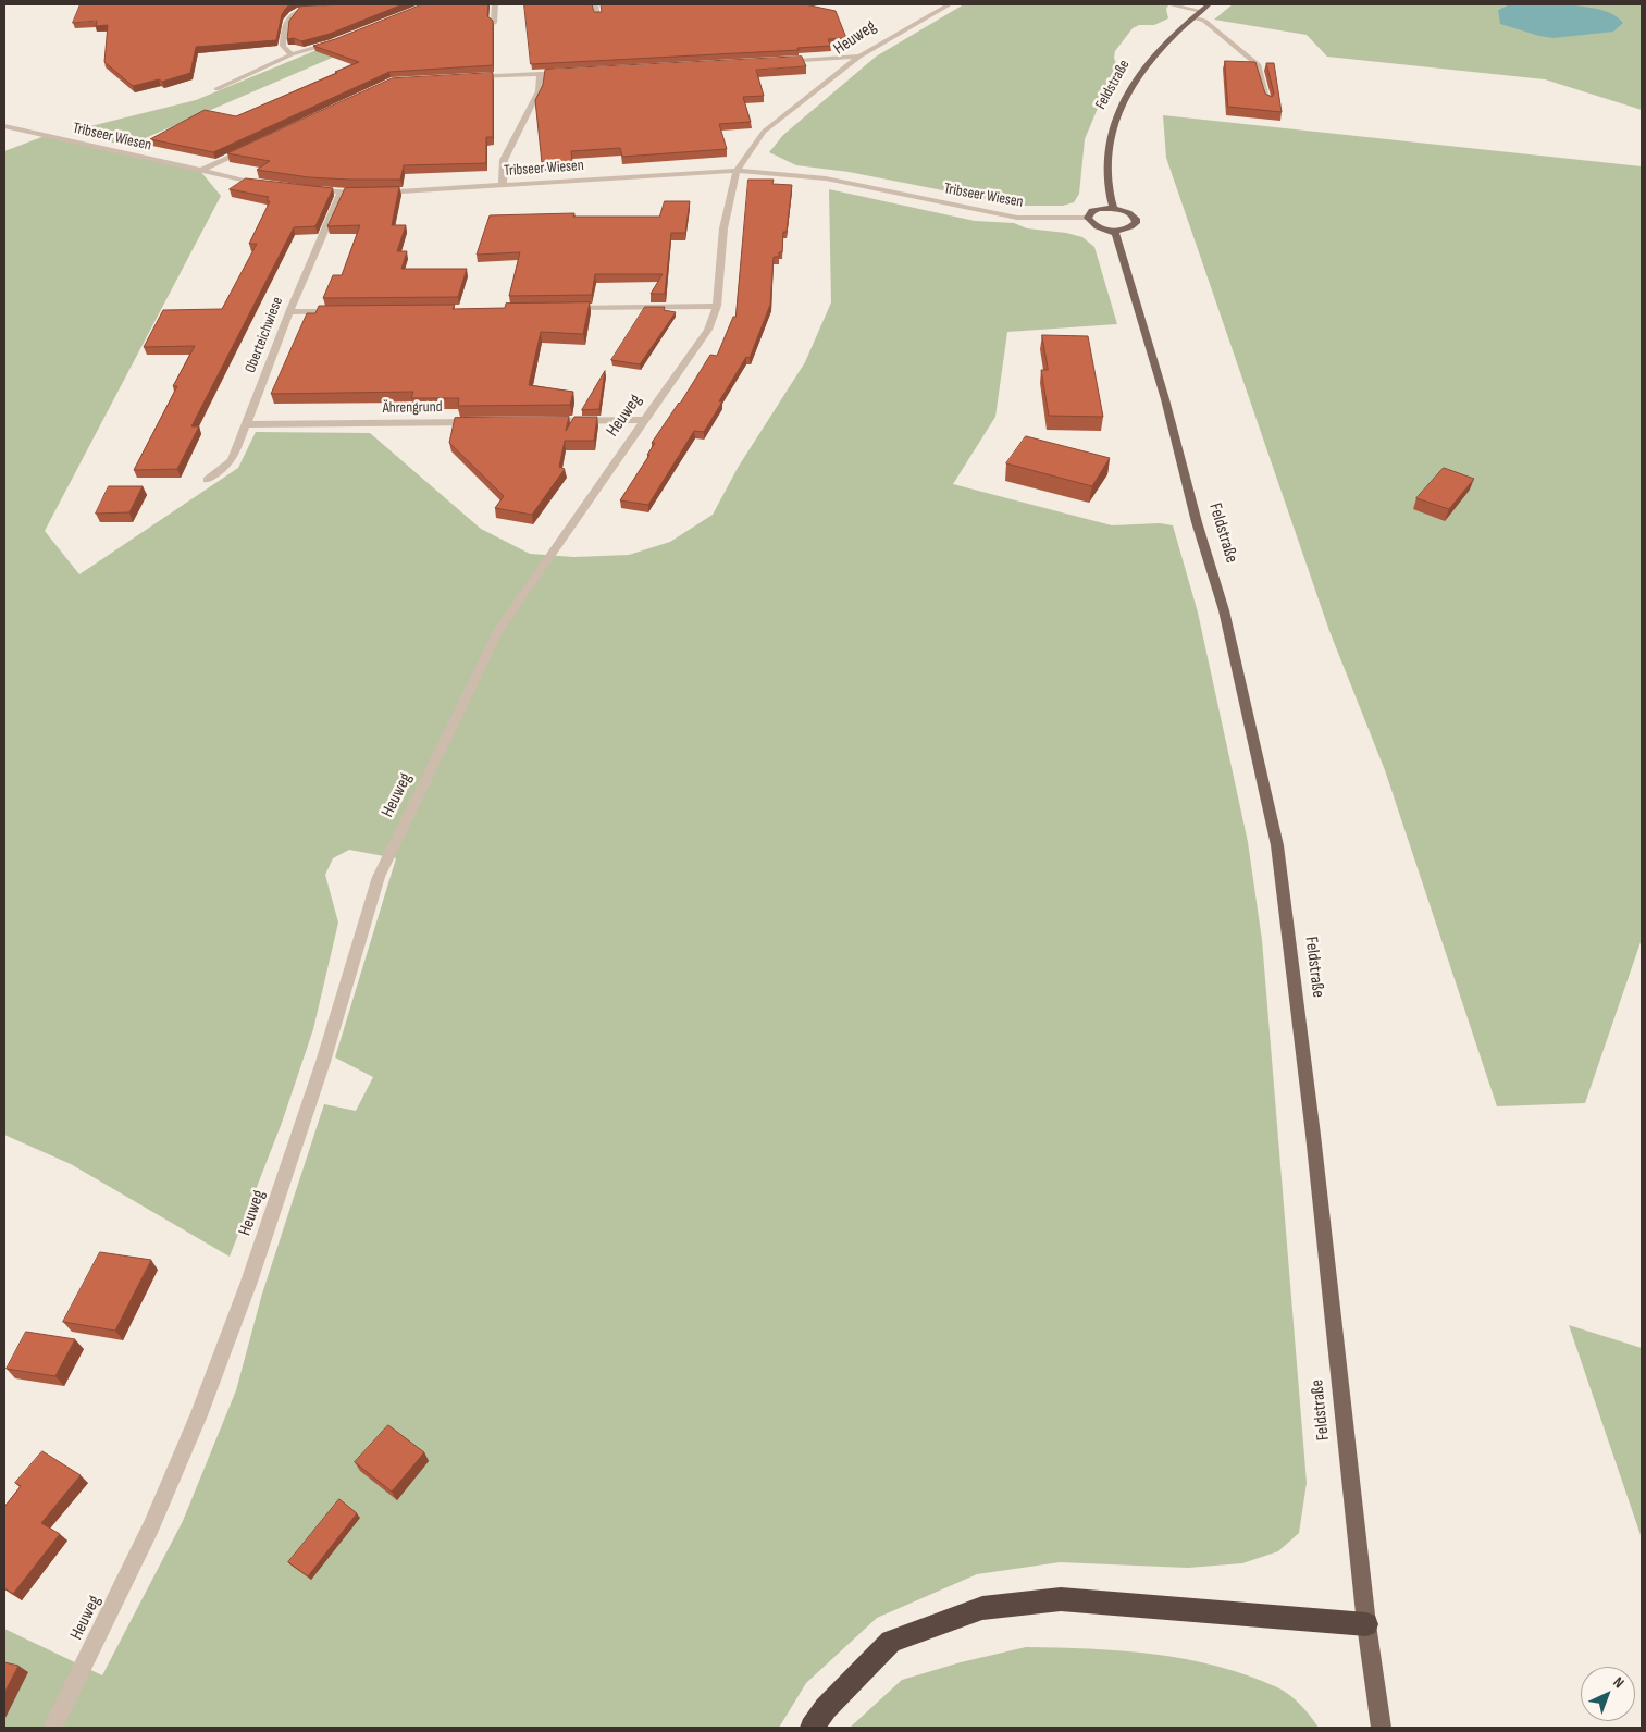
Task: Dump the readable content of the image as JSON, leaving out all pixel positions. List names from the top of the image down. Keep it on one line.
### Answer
{"streets":{"main road":["Feldstraße"],"street":["Heuweg","Tribseer Wiesen","Oberteichwiese","Ährengrund"]},"crossings":[["Heuweg","Tribseer Wiesen"],["Tribseer Wiesen","Oberteichwiese"],["Oberteichwiese","Ährengrund"]],"north":"top right"}
